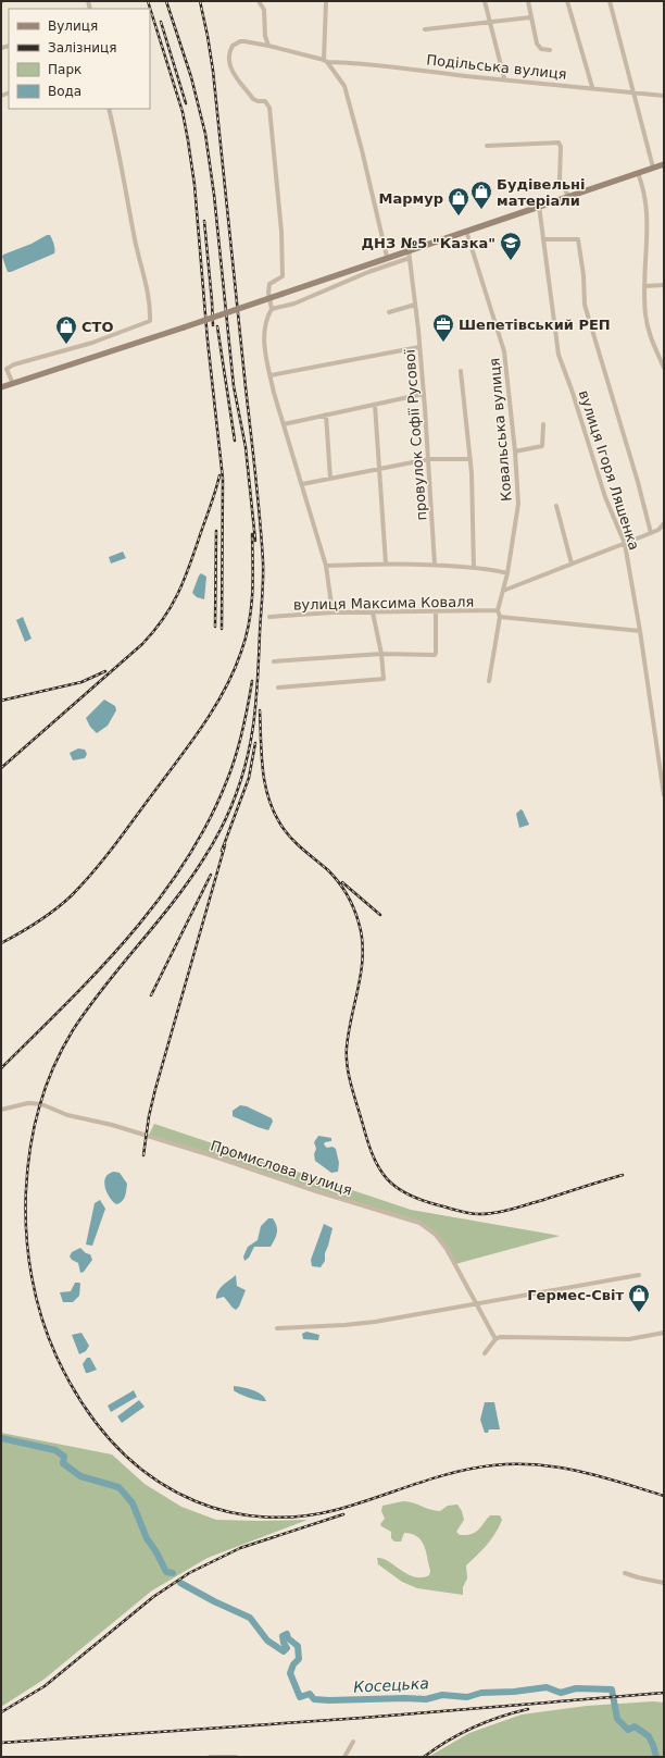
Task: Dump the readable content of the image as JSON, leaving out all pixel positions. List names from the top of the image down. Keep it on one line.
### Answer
{"streets":{"street":["Подільська вулиця","Ковальська вулиця","провулок Софії Русової","вулиця Ігоря Ляшенка","вулиця Максима Коваля","Промислова вулиця"]},"crossings":[["Ковальська вулиця","вулиця Максима Коваля"]],"water":["Косецька"],"places":{"shop":["Будівельні матеріали","Мармур","СТО","Гермес-Світ"],"school or university":["ДНЗ №5 \"Казка\""],"office":["Шепетівський РЕП"]},"legend":["Вулиця","Залізниця","Парк","Вода"]}
